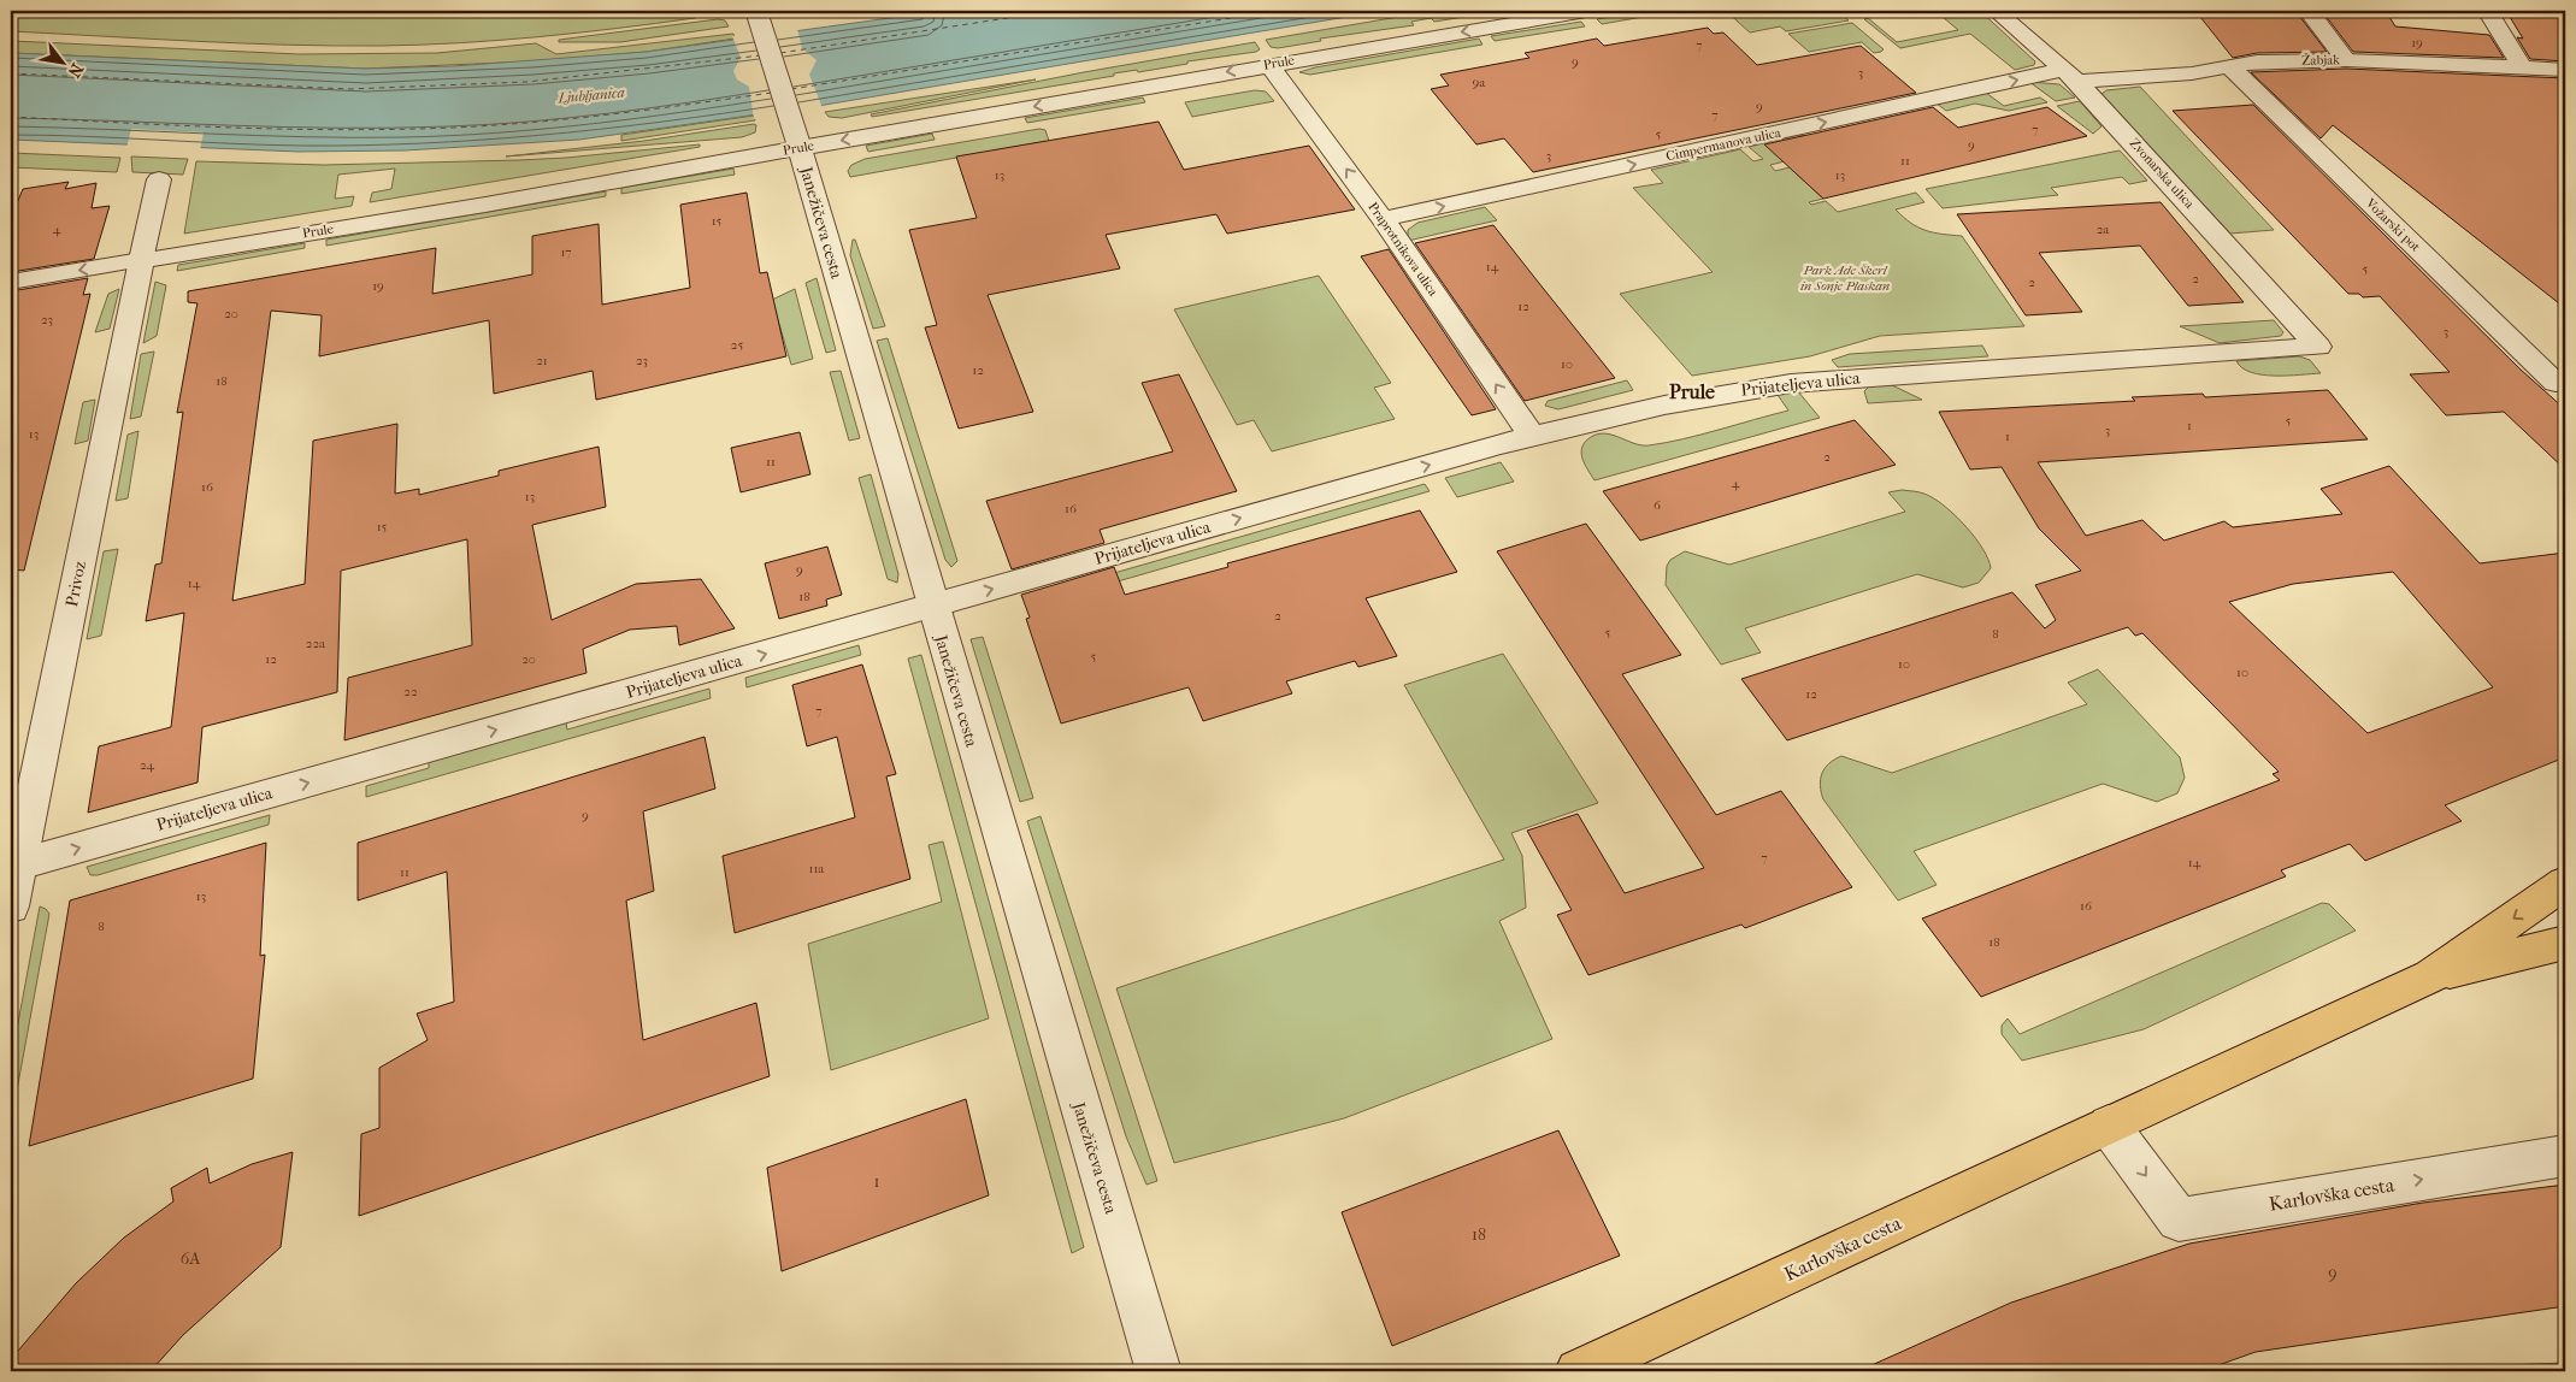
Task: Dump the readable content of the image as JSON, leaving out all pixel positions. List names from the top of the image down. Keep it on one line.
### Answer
{"streets":{"main road":["Karlovška cesta"],"street":["Žabjak","Prule","Cimpermanova ulica","Zvonarska ulica","Janežičeva cesta","Vožarski pot","Praprotnikova ulica","Prijateljeva ulica","Privoz"]},"crossings":[["Žabjak","Cimpermanova ulica"],["Žabjak","Zvonarska ulica"],["Žabjak","Vožarski pot"],["Prule","Janežičeva cesta"],["Prule","Praprotnikova ulica"],["Prule","Privoz"],["Cimpermanova ulica","Zvonarska ulica"],["Cimpermanova ulica","Praprotnikova ulica"],["Zvonarska ulica","Prijateljeva ulica"],["Janežičeva cesta","Prijateljeva ulica"],["Praprotnikova ulica","Prijateljeva ulica"],["Prijateljeva ulica","Privoz"]],"one_way":["Prule","Cimpermanova ulica","Praprotnikova ulica","Prijateljeva ulica"],"districts":["Prule"],"water":["Ljubljanica"],"parks":["Park Ade Škerl in Sonje Plaskan"],"house_numbers":["19","7","9","3","9a","9","7","7","5","9","3","11","13","13","15","4","2a","17","14","5","2","2","19","12","20","23","3","25","21","23","10","12","18","5","1","3","13","1","2","11","4","16","13","6","16","15","9","14","18","2","5","8","22a","5","12","20","10","10","22","12","7","24","9","7","14","11a","11","13","16","8","18","1","18","6A","9"],"north":"bottom right"}
